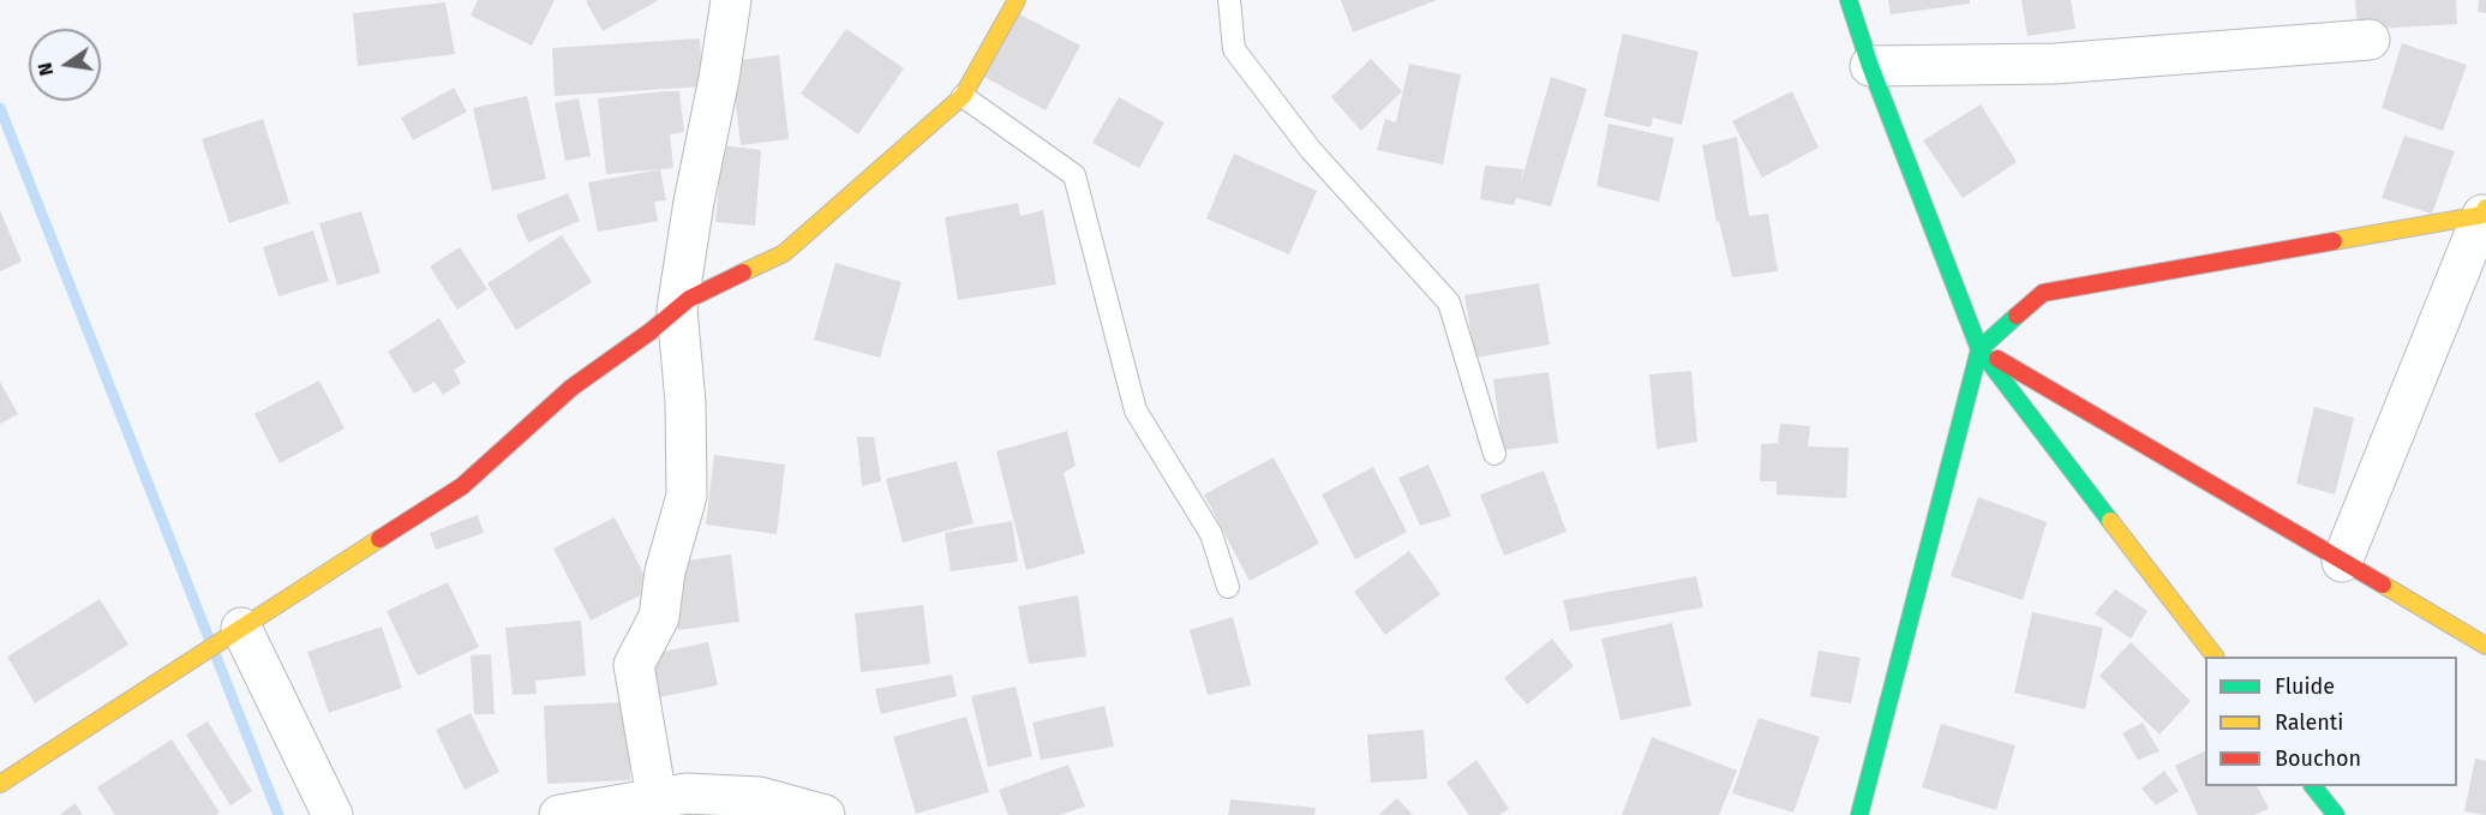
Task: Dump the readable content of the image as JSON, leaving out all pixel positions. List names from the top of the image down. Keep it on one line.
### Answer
{"legend":["Fluide","Ralenti","Bouchon"],"north":"left"}
